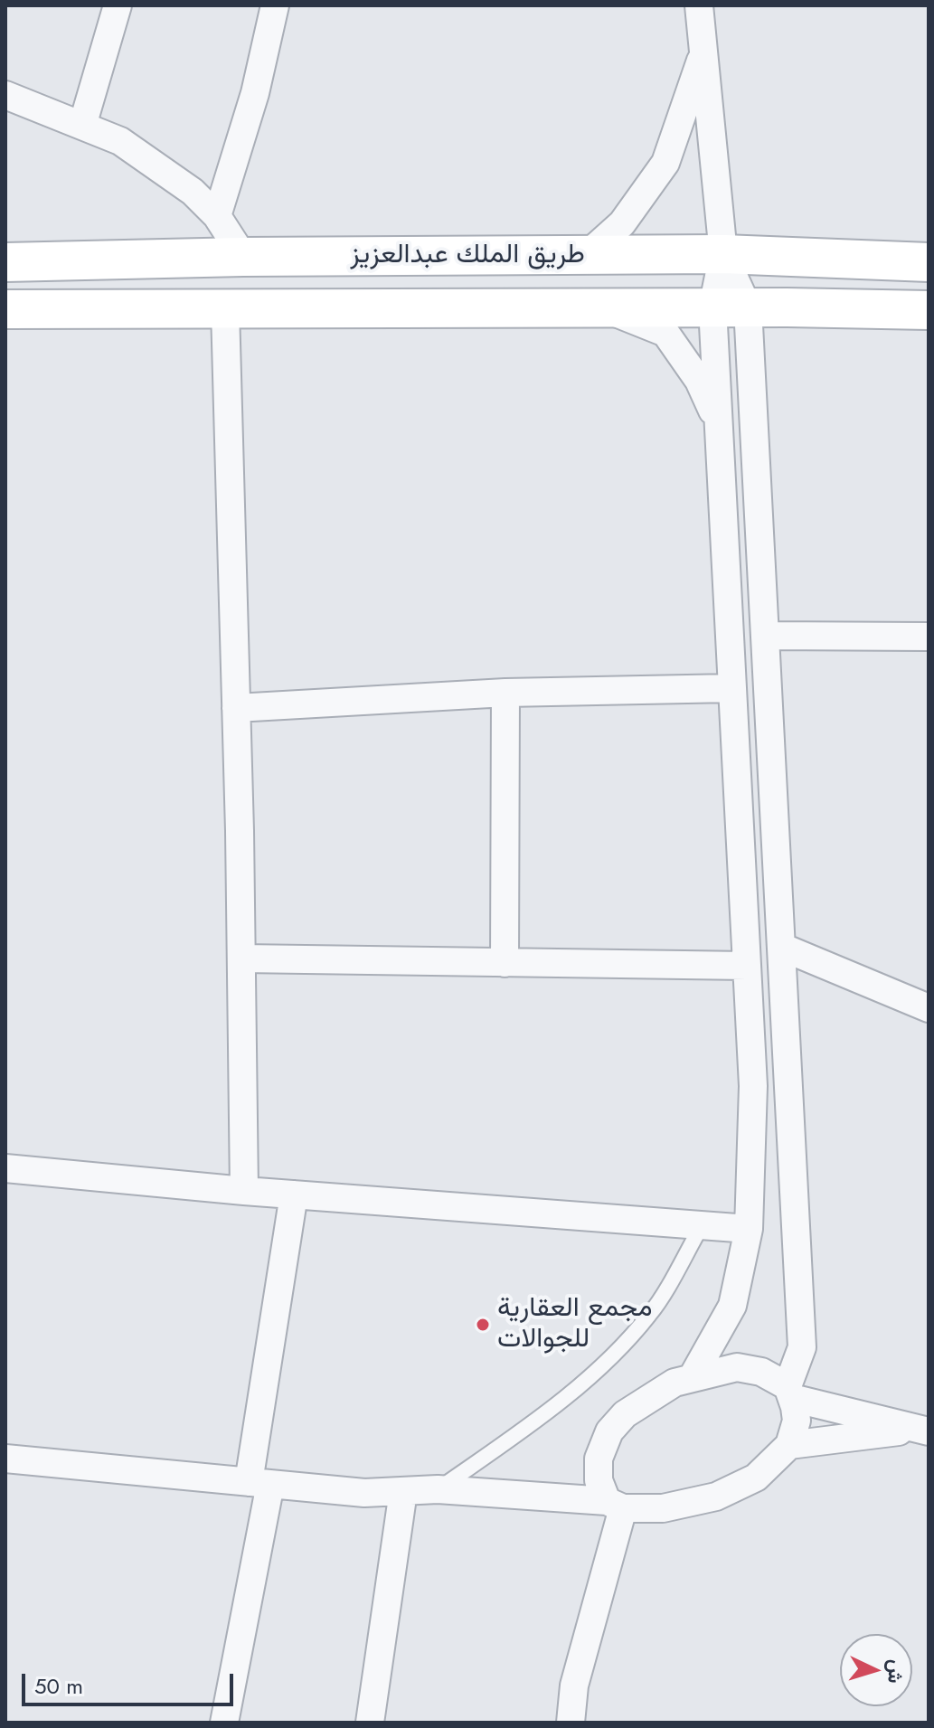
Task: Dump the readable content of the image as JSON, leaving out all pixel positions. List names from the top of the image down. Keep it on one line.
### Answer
{"streets":{"main road":["طريق الملك عبدالعزيز"]},"places":["مجمع العقارية للجوالات"],"scale_bar":"50 m","north":"right"}
